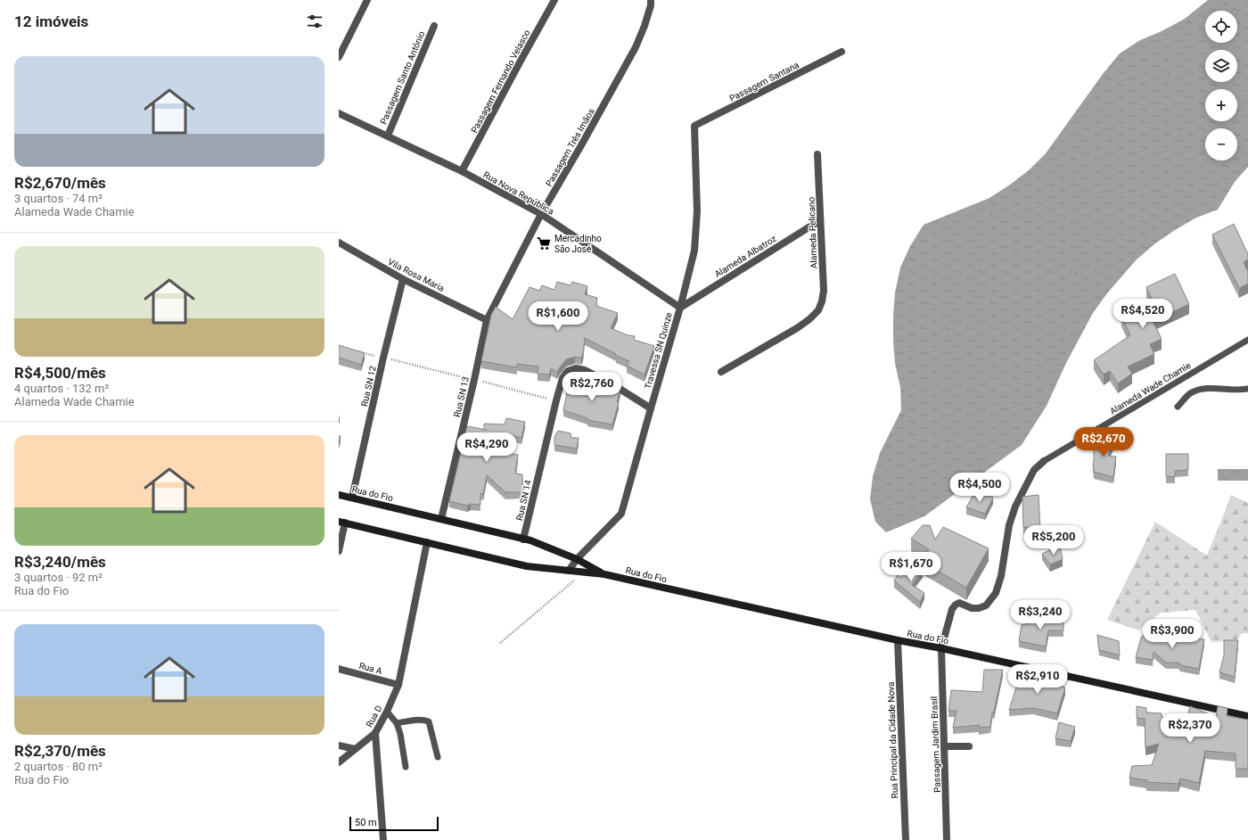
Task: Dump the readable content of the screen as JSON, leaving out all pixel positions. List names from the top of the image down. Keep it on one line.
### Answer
{"streets":{"street":["Passagem Santo Antônio","Passagem Fernando Velasco","Passagem Santana","Passagem Três Imãos","Rua Nova República","Alameda Pelicano","Alameda Albatroz","Vila Rosa Maria","Travessa SN Quinze","Rua SN 12","Alameda Wade Chamie","Rua SN 13","Rua do Fio","Rua SN 14","Rua A","Rua D","Rua Principal da Cidade Nova","Passagem Jardim Brasil"]},"crossings":[["Passagem Santo Antônio","Rua Nova República"],["Passagem Fernando Velasco","Rua Nova República"],["Passagem Santana","Travessa SN Quinze"],["Passagem Três Imãos","Rua Nova República"],["Passagem Três Imãos","Vila Rosa Maria"],["Passagem Três Imãos","Rua SN 13"],["Rua Nova República","Alameda Albatroz"],["Rua Nova República","Travessa SN Quinze"],["Alameda Pelicano","Alameda Albatroz"],["Alameda Albatroz","Travessa SN Quinze"],["Vila Rosa Maria","Rua SN 12"],["Vila Rosa Maria","Rua SN 13"],["Travessa SN Quinze","Rua do Fio"],["Travessa SN Quinze","Rua SN 14"],["Rua SN 12","Rua do Fio"],["Alameda Wade Chamie","Rua do Fio"],["Alameda Wade Chamie","Passagem Jardim Brasil"],["Rua SN 13","Rua do Fio"],["Rua do Fio","Rua SN 14"],["Rua do Fio","Rua Principal da Cidade Nova"],["Rua do Fio","Passagem Jardim Brasil"],["Rua A","Rua D"]],"places":{"supermarket":["Mercadinho São José"]},"scale_bar":"50 m","page":{"heading":"12 imóveis","map_buttons":["+","−"],"list":[{"name":"R$2,670/mês","note":"3 quartos · 74 m² · Alameda Wade Chamie"},{"name":"R$4,500/mês","note":"4 quartos · 132 m² · Alameda Wade Chamie"},{"name":"R$3,240/mês","note":"3 quartos · 92 m² · Rua do Fio"},{"name":"R$2,370/mês","note":"2 quartos · 80 m² · Rua do Fio"}],"price":["R$4,520","R$1,600","R$2,760","R$2,670","R$4,290","R$4,500","R$5,200","R$1,670","R$3,240","R$3,900","R$2,910","R$2,370"],"scale":"50 m"}}
